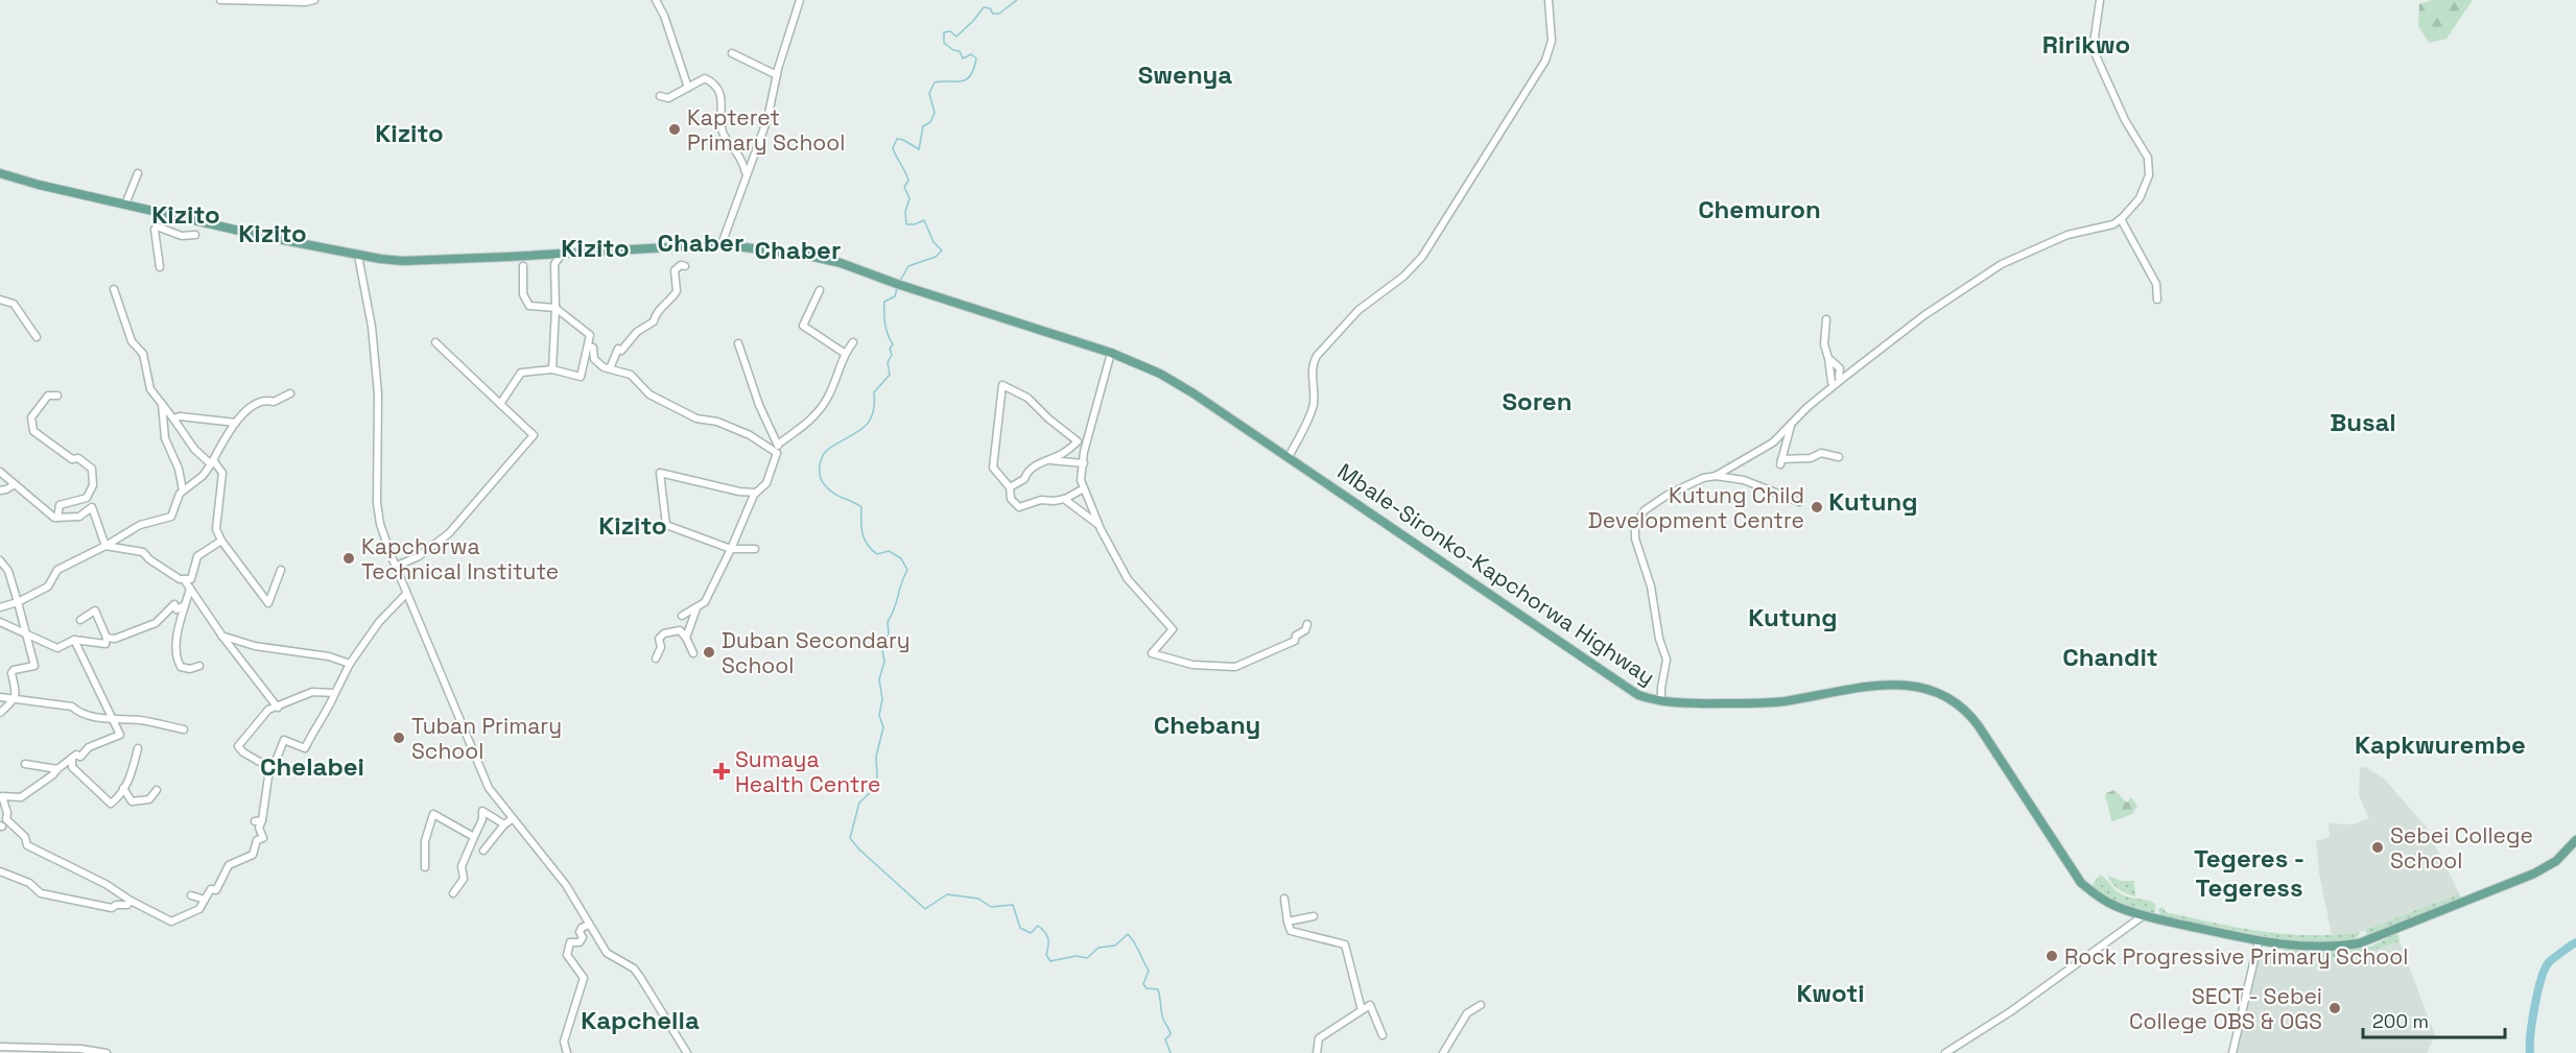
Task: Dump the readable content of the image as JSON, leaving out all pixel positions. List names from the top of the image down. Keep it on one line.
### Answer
{"streets":{"main road":["Mbale-Sironko-Kapchorwa Highway"]},"districts":["Ririkwo","Swenya","Kizito","Chemuron","Kizito","Kizito","Chaber","Kizito","Chaber","Soren","Busal","Kutung","Kizito","Kutung","Chandit","Chebany","Kapkwurembe","Chelabei","Tegeres - Tegeress","Kwoti","Kapchella"],"places":{"other":["Kapteret Primary School","Kutung Child Development Centre","Kapchorwa Technical Institute","Duban Secondary School","Tuban Primary School","Sebei College School","Rock Progressive Primary School","SECT - Sebei College OBS & OGS"],"health":["Sumaya Health Centre"]},"scale_bar":"200 m"}
